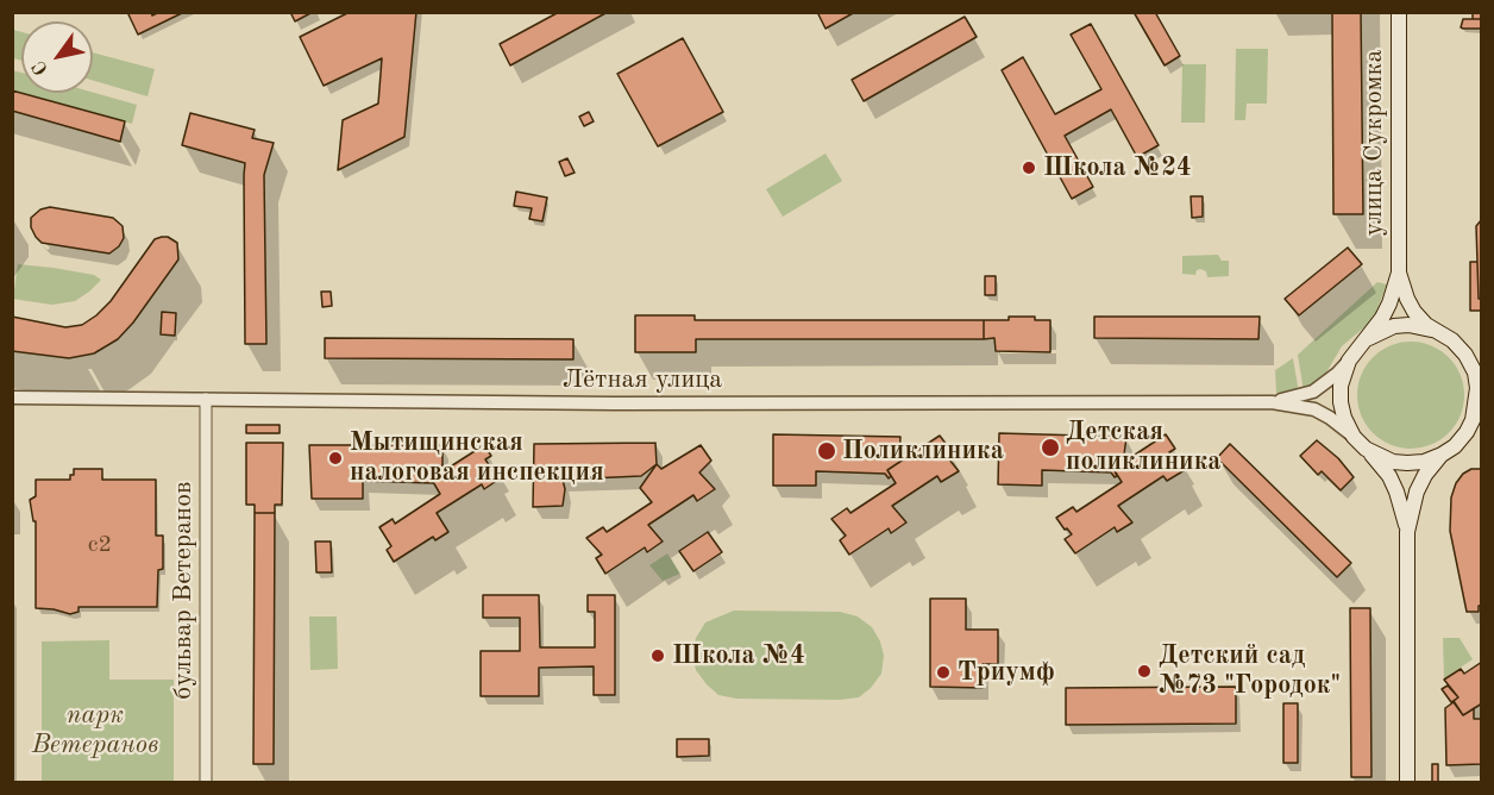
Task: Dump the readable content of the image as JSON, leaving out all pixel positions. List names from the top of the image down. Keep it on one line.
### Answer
{"streets":{"main road":["улица Сукромка"],"street":["Лётная улица","бульвар Ветеранов"]},"crossings":[["Лётная улица","бульвар Ветеранов"]],"parks":["парк Ветеранов"],"places":["Школа №24","Детская поликлиника","Поликлиника","Мытищинская налоговая инспекция","Школа №4","Детский сад №73 \"Городок\"","Триумф"],"house_numbers":["с2"],"north":"bottom left"}
